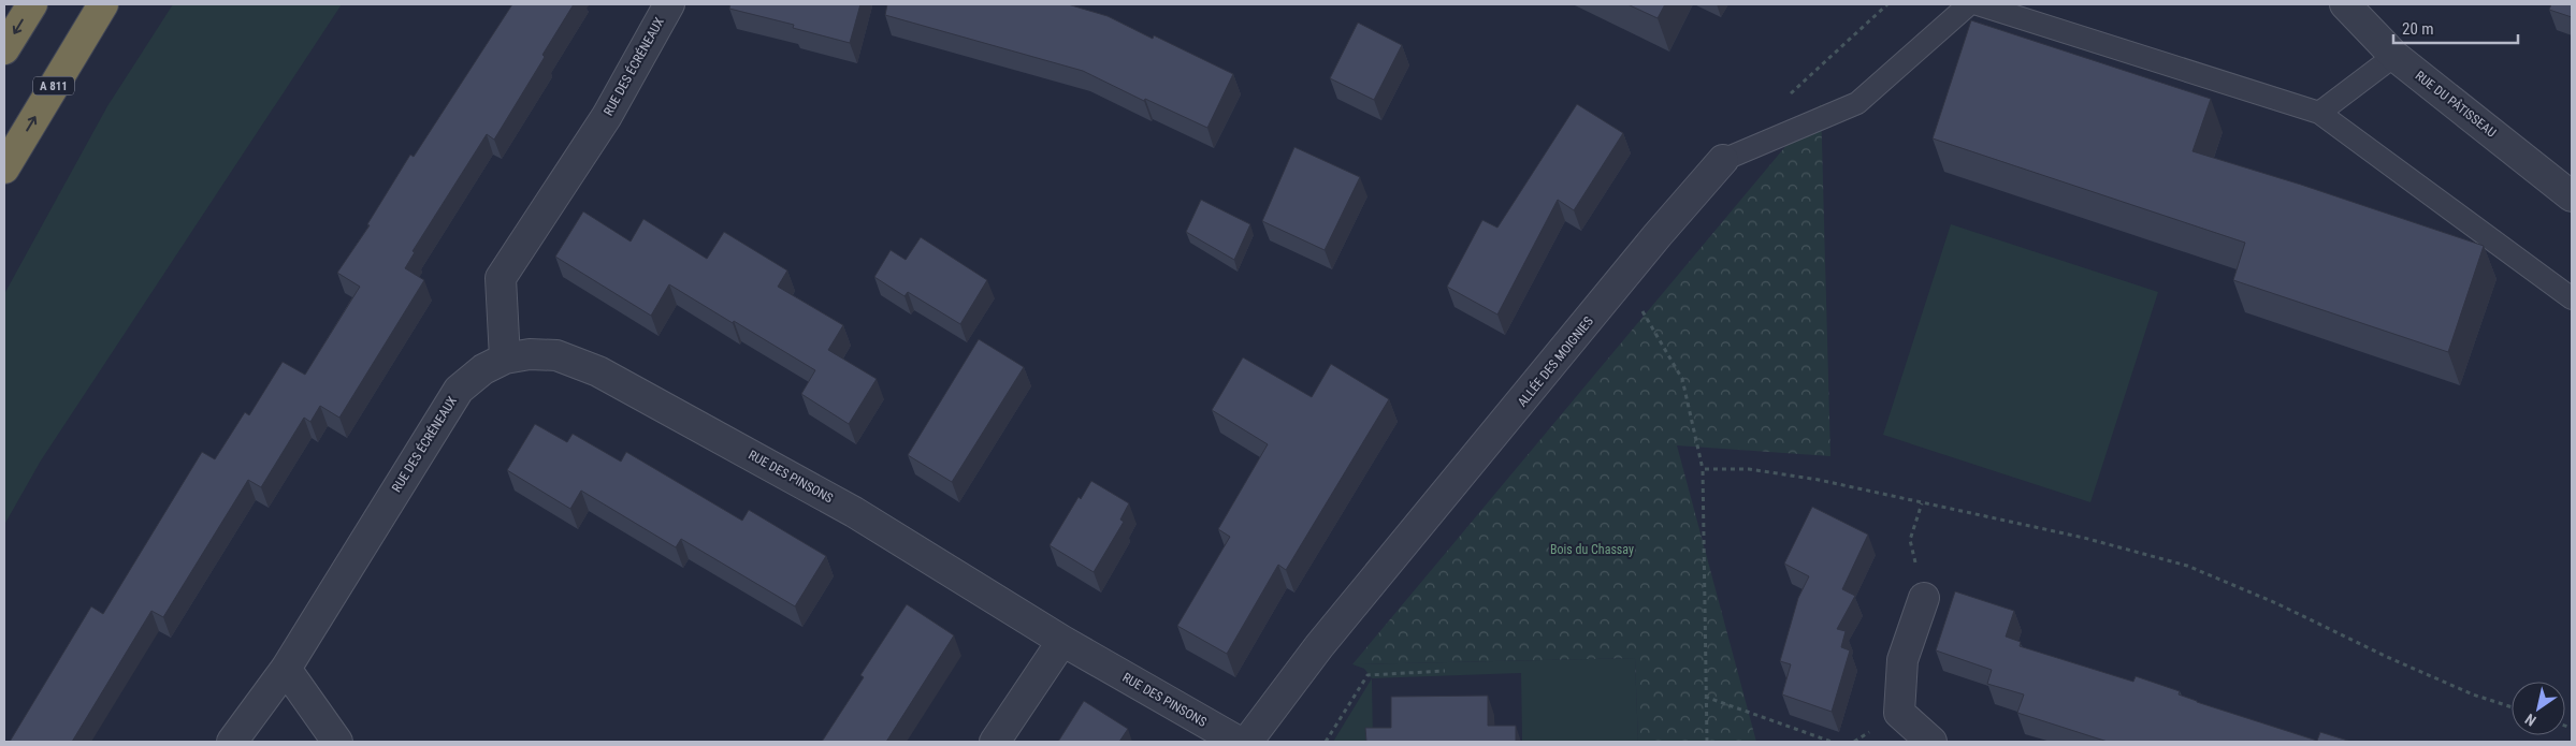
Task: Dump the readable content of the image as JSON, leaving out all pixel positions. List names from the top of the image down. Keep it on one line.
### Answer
{"streets":{"highway":["A 811"],"street":["RUE DES ÉCRÉNEAUX","RUE DU PÂTISSEAU","ALLÉE DES MOIGNIES","RUE DES PINSONS"]},"crossings":[["RUE DES ÉCRÉNEAUX","RUE DES PINSONS"]],"parks":["Bois du Chassay"],"scale_bar":"20 m","north":"bottom left"}
